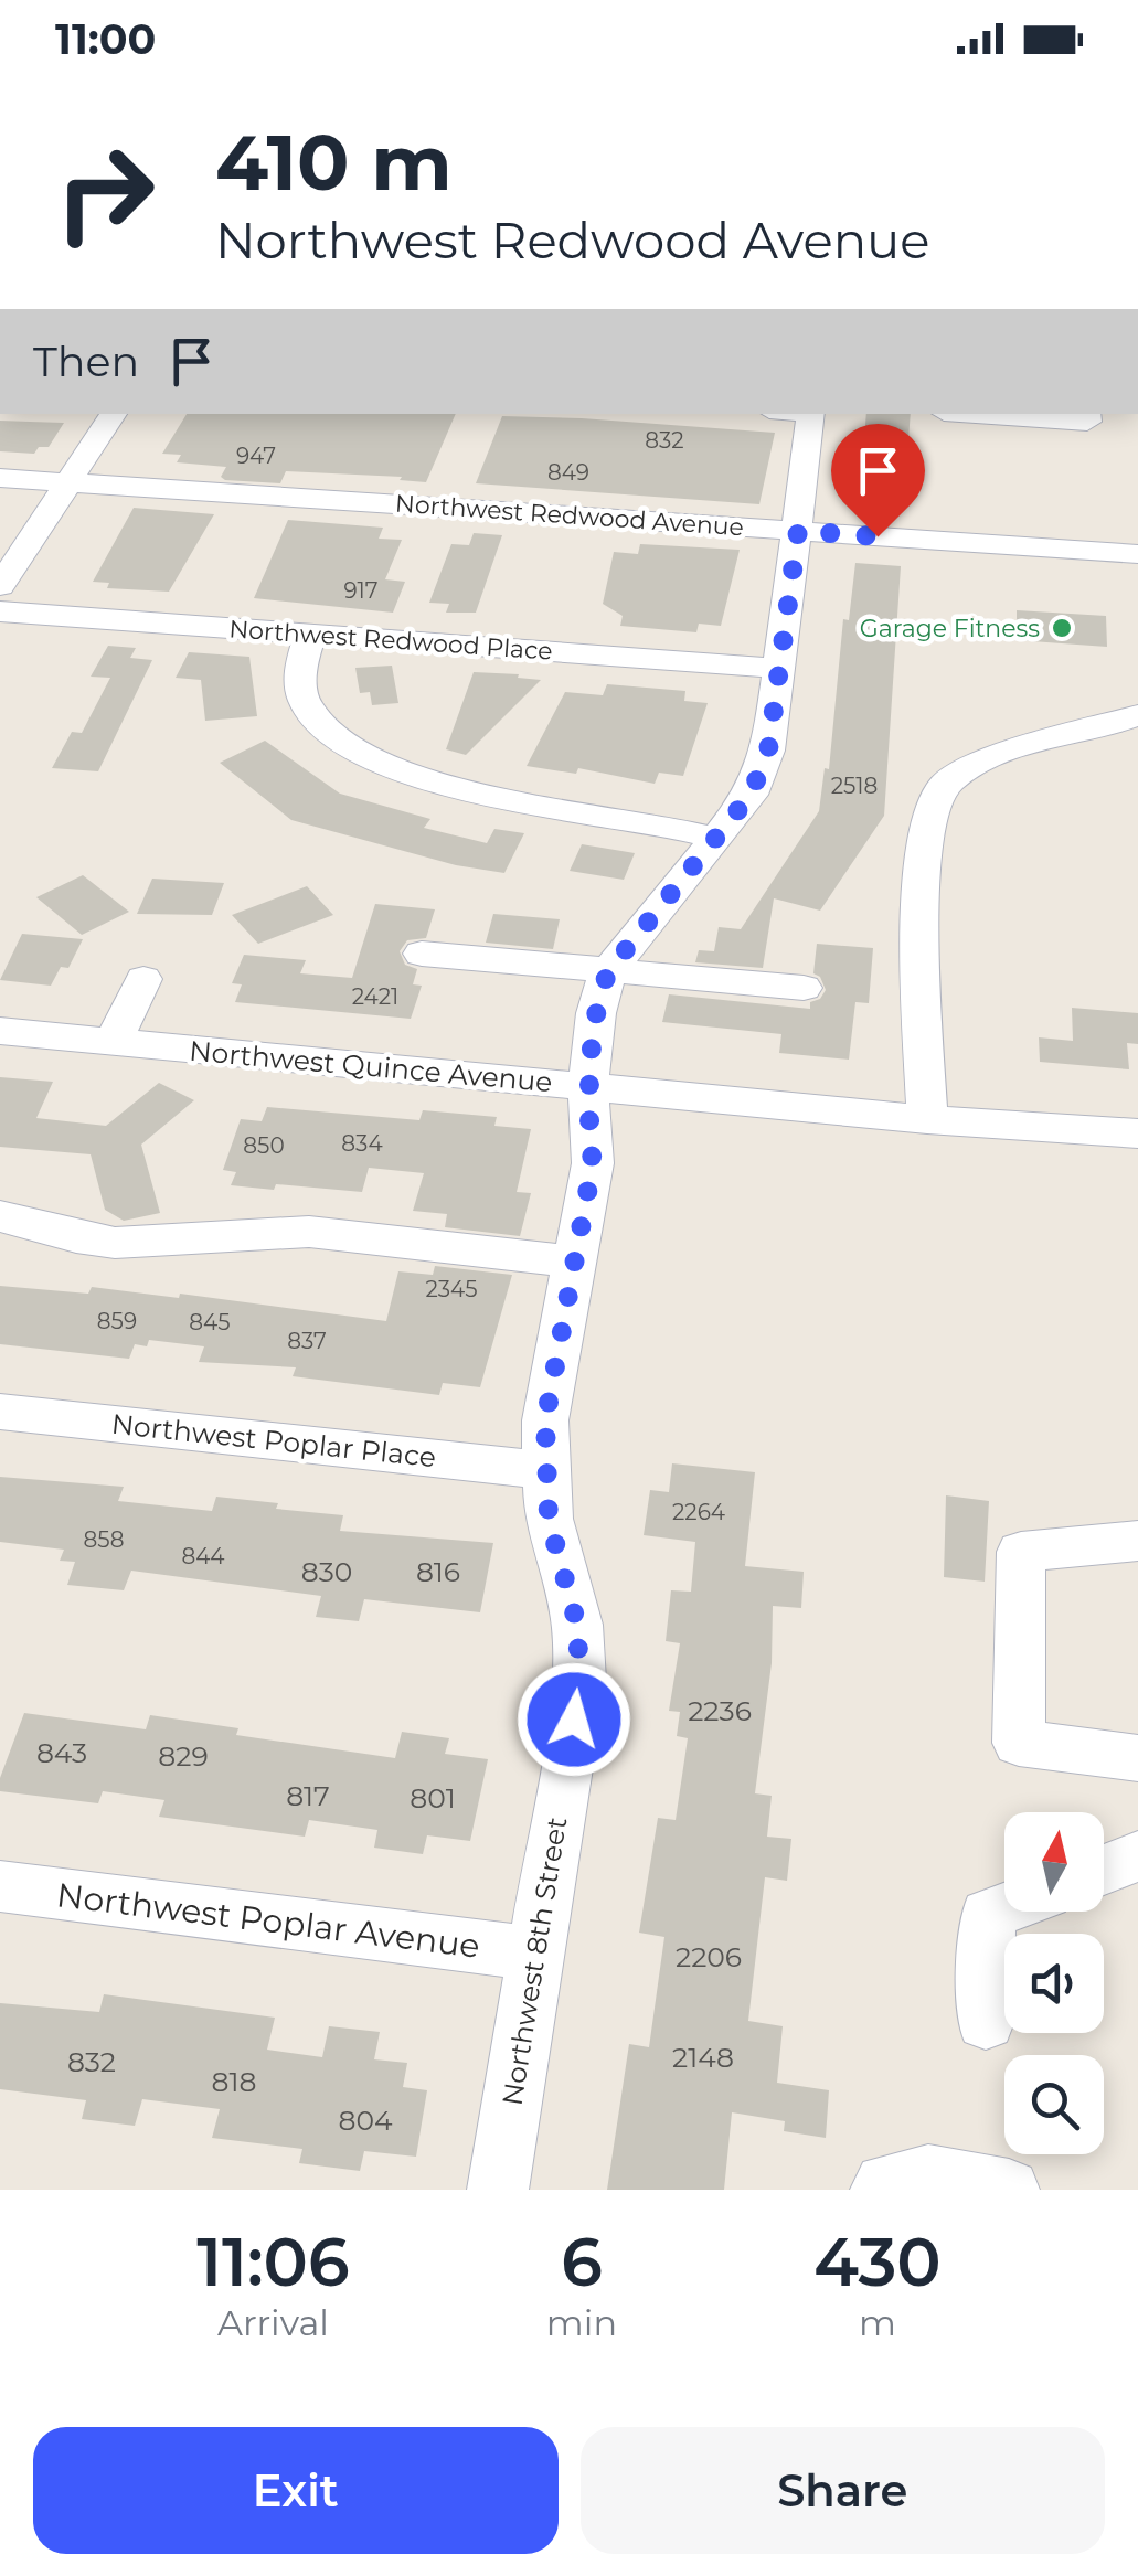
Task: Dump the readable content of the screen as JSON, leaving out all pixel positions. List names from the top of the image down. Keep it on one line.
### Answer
{"streets":{"street":["Northwest Redwood Avenue","Northwest Redwood Place","Northwest Quince Avenue","Northwest Poplar Place","Northwest Poplar Avenue","Northwest 8th Street"]},"crossings":[["Northwest Redwood Avenue","Northwest 8th Street"],["Northwest Redwood Place","Northwest 8th Street"],["Northwest Quince Avenue","Northwest 8th Street"],["Northwest Poplar Place","Northwest 8th Street"],["Northwest Poplar Avenue","Northwest 8th Street"]],"places":["Garage Fitness"],"house_numbers":["832","947","849","917","2518","2421","834","850","2345","859","845","837","2264","858","844","830","816","2236","843","829","817","801","2206","2148","832","818","804"],"north":"top","page":{"status":"11:00","turn":["410 m","Northwest Redwood Avenue"],"then":"Then","eta":["11:06","Arrival","6","min","430","m"],"buttons":["Exit","Share"]}}
